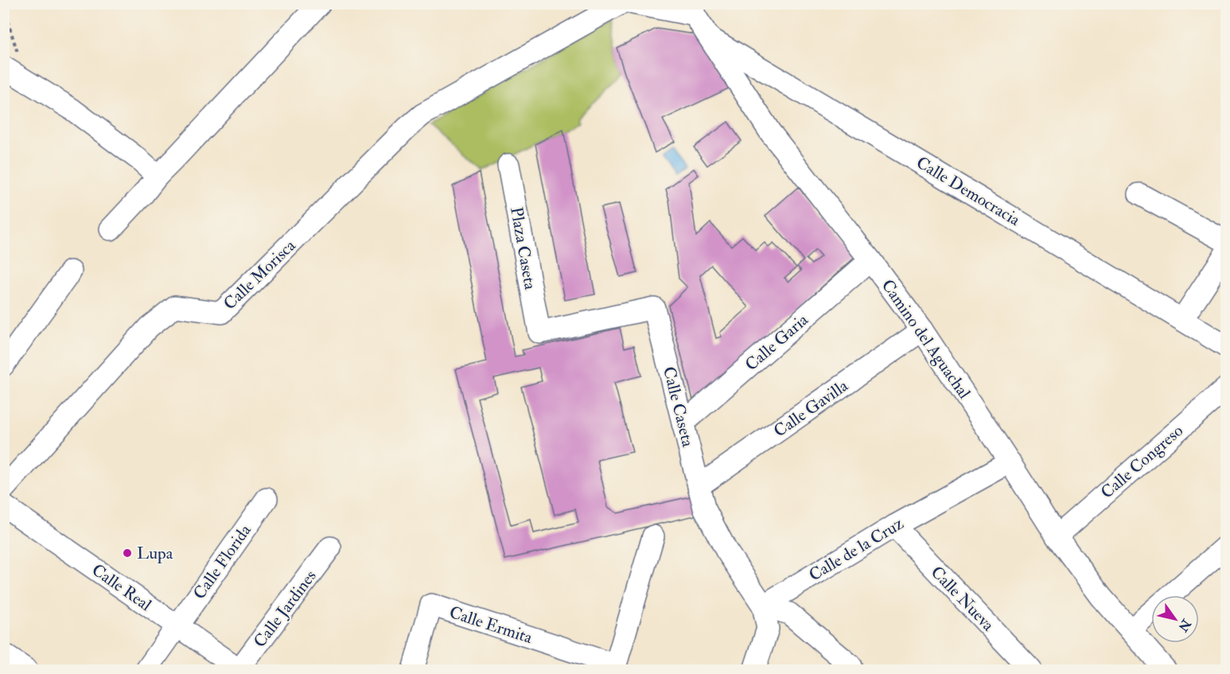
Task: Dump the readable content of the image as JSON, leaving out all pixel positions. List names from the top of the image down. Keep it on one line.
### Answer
{"streets":{"street":["Calle Democracia","Plaza Caseta","Calle Morisca","Camino del Aguachal","Calle Garia","Calle Caseta","Calle Gavilla","Calle Congreso","Calle de la Cruz","Calle Florida","Calle Real","Calle Nueva","Calle Jardines","Calle Ermita"]},"crossings":[["Calle Democracia","Camino del Aguachal"],["Plaza Caseta","Calle Caseta"],["Camino del Aguachal","Calle Garia"],["Camino del Aguachal","Calle Gavilla"],["Camino del Aguachal","Calle Congreso"],["Camino del Aguachal","Calle de la Cruz"],["Calle Garia","Calle Caseta"],["Calle Caseta","Calle Gavilla"],["Calle Caseta","Calle de la Cruz"],["Calle de la Cruz","Calle Nueva"],["Calle Florida","Calle Real"],["Calle Real","Calle Jardines"]],"places":["Lupa"],"north":"bottom right"}
